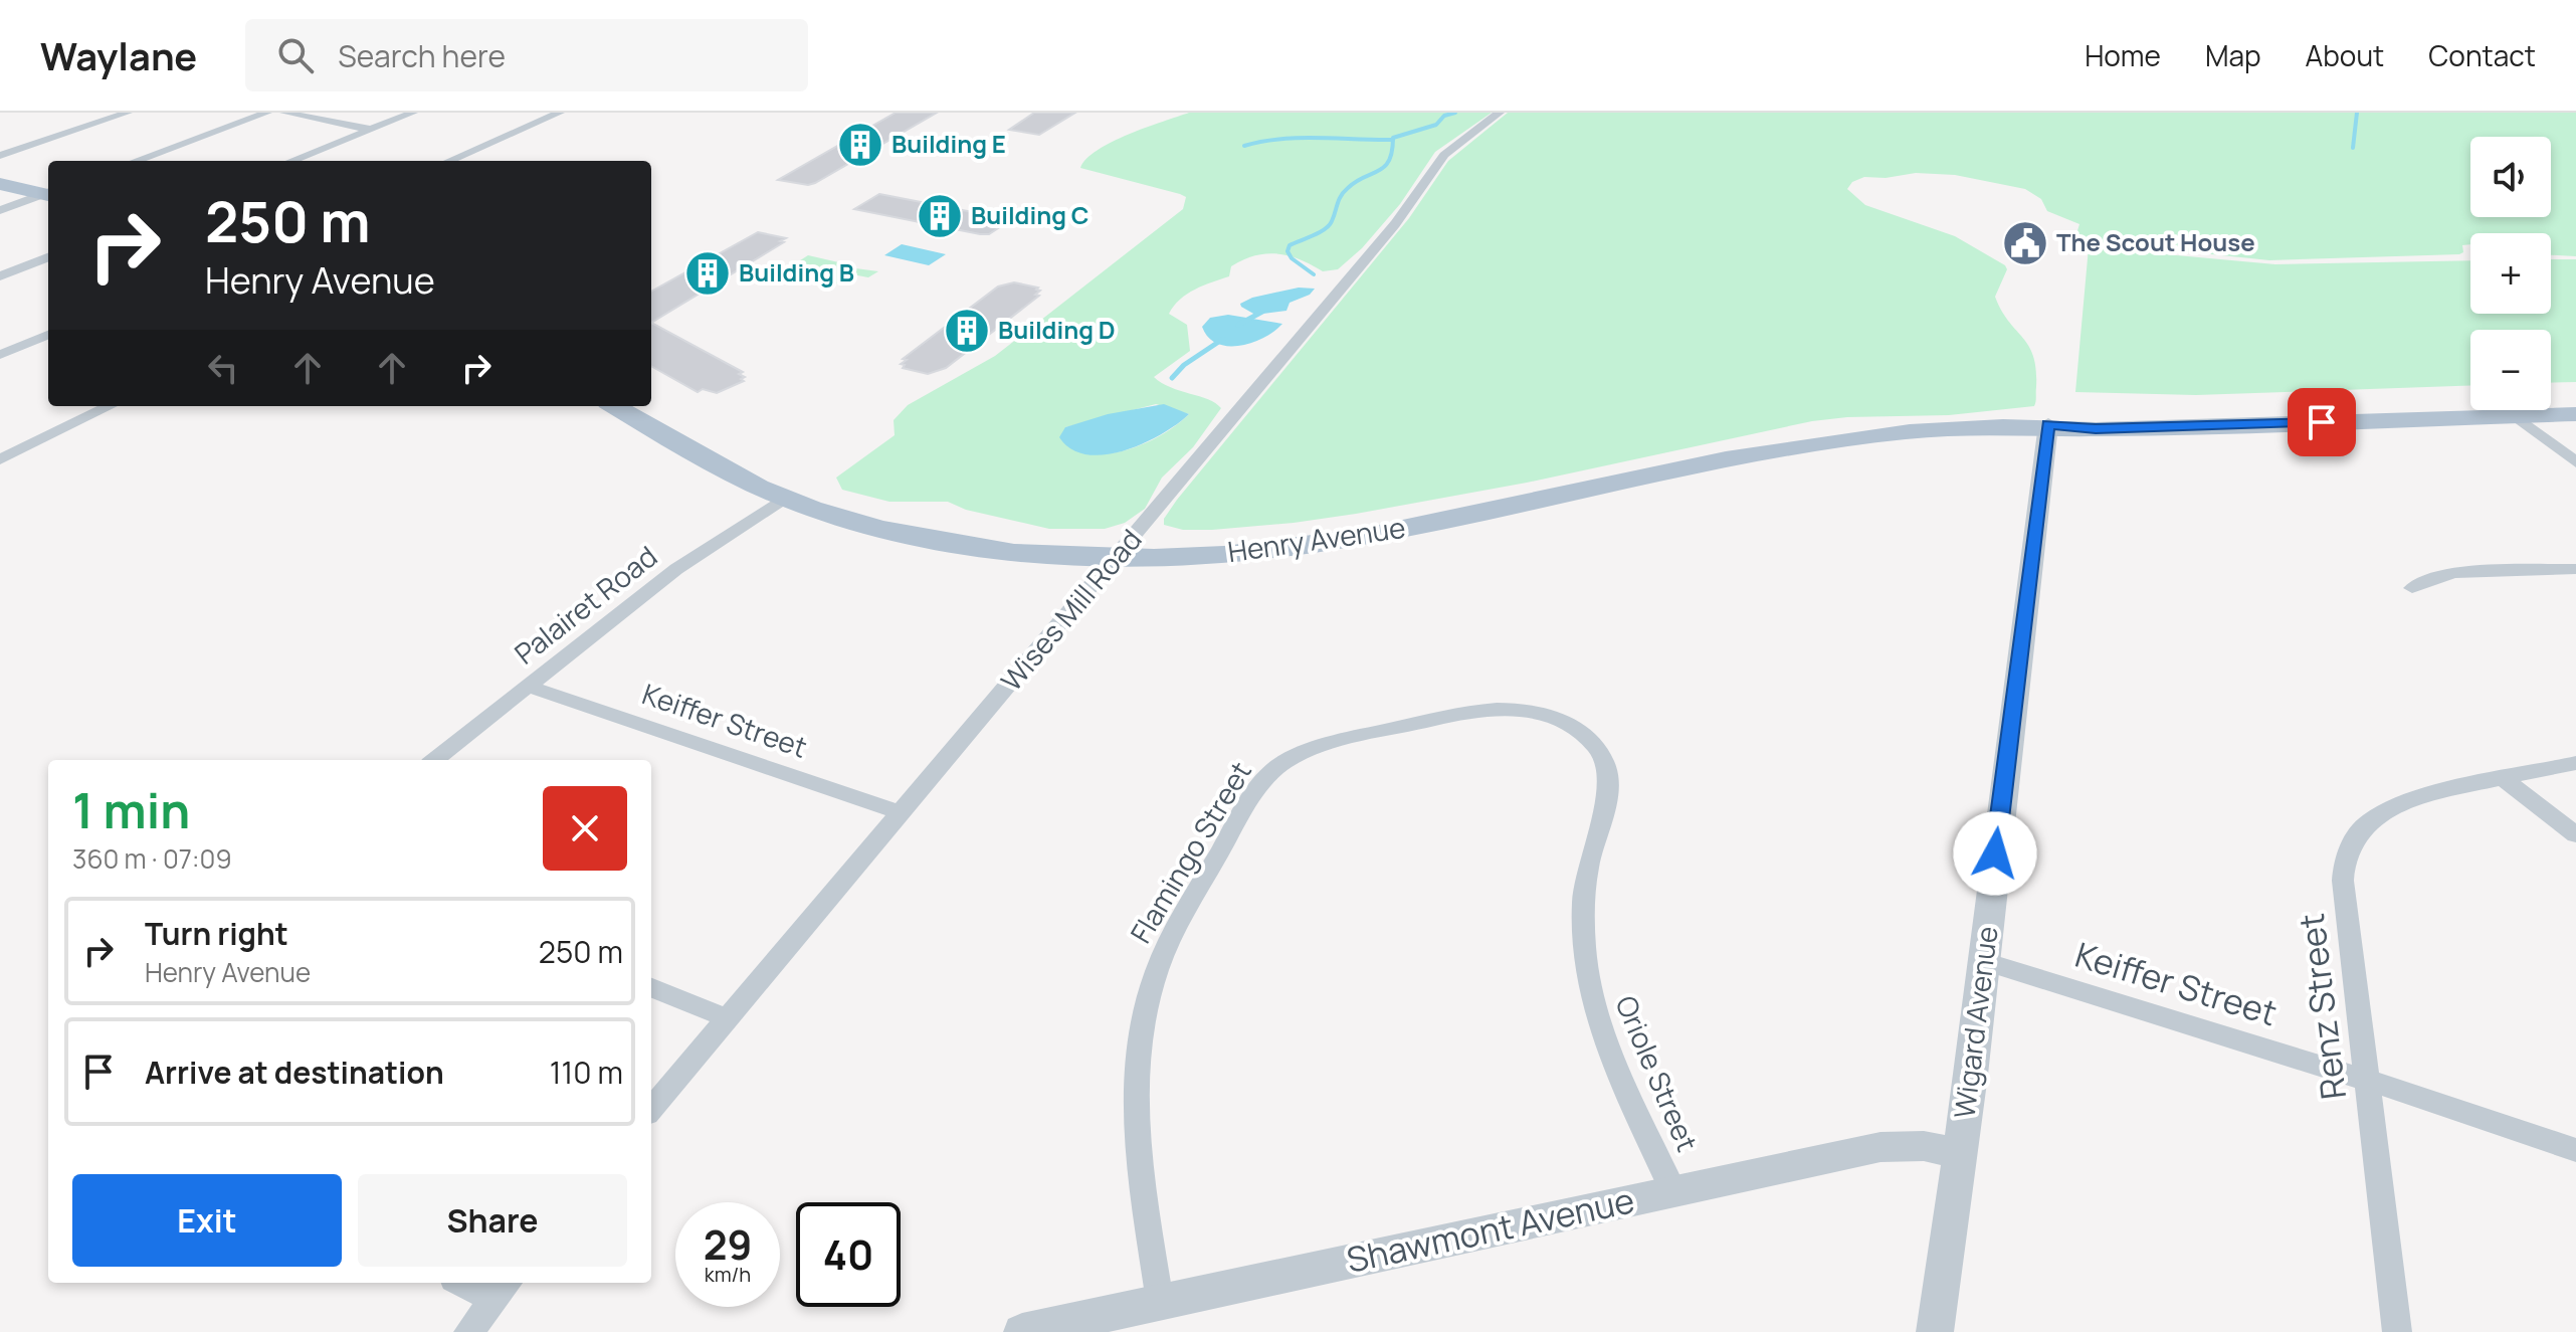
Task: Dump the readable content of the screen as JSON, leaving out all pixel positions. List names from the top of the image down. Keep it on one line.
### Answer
{"streets":{"main road":["Henry Avenue"],"street":["Palairet Road","Wises Mill Road","Keiffer Street","Flamingo Street","Renz Street","Wigard Avenue","Oriole Street","Shawmont Avenue"]},"crossings":[["Henry Avenue","Palairet Road"],["Henry Avenue","Wises Mill Road"],["Henry Avenue","Wigard Avenue"],["Palairet Road","Keiffer Street"],["Wises Mill Road","Keiffer Street"],["Keiffer Street","Renz Street"],["Keiffer Street","Wigard Avenue"],["Flamingo Street","Oriole Street"],["Flamingo Street","Shawmont Avenue"],["Wigard Avenue","Shawmont Avenue"],["Oriole Street","Shawmont Avenue"]],"places":{"building":["Building E","Building C","Building B","Building D"],"public building":["The Scout House"]},"page":{"header":"Waylane","search":"Search here","nav":["Home","Map","About","Contact"],"map_buttons":["+","−"],"turn":["250 m","Henry Avenue"],"heading":["1 min","360 m · 07:09"],"list":[{"name":"Turn right","note":"Henry Avenue","value":"250 m"},{"name":"Arrive at destination","value":"110 m"}],"buttons":["Exit","Share"],"speed":"29 km/h","limit":"40"}}
